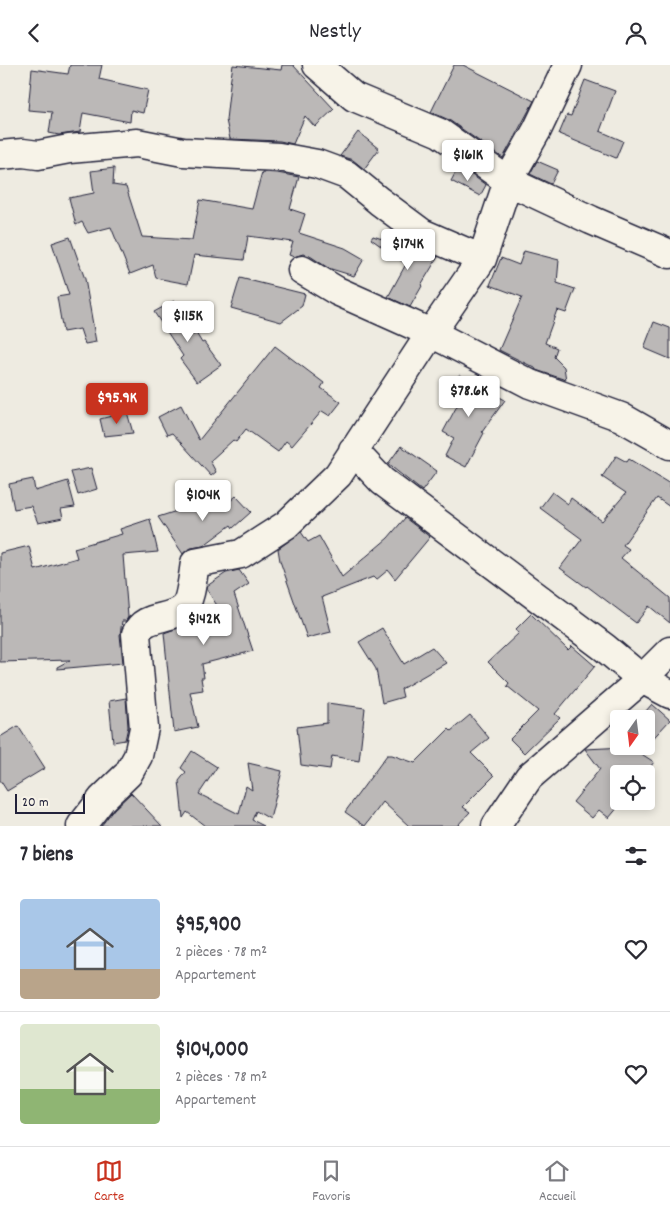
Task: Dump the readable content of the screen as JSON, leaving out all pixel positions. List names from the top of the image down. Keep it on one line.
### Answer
{"scale_bar":"20 m","north":"bottom","page":{"header":"Nestly","price":["$161K","$174K","$115K","$78.6K","$95.9K","$104K","$142K"],"scale":"20 m","heading":"7 biens","list":[{"name":"$95,900","note":"2 pièces · 78 m² · Appartement"},{"name":"$104,000","note":"2 pièces · 78 m² · Appartement"}],"tabs":["Carte","Favoris","Accueil"]}}
